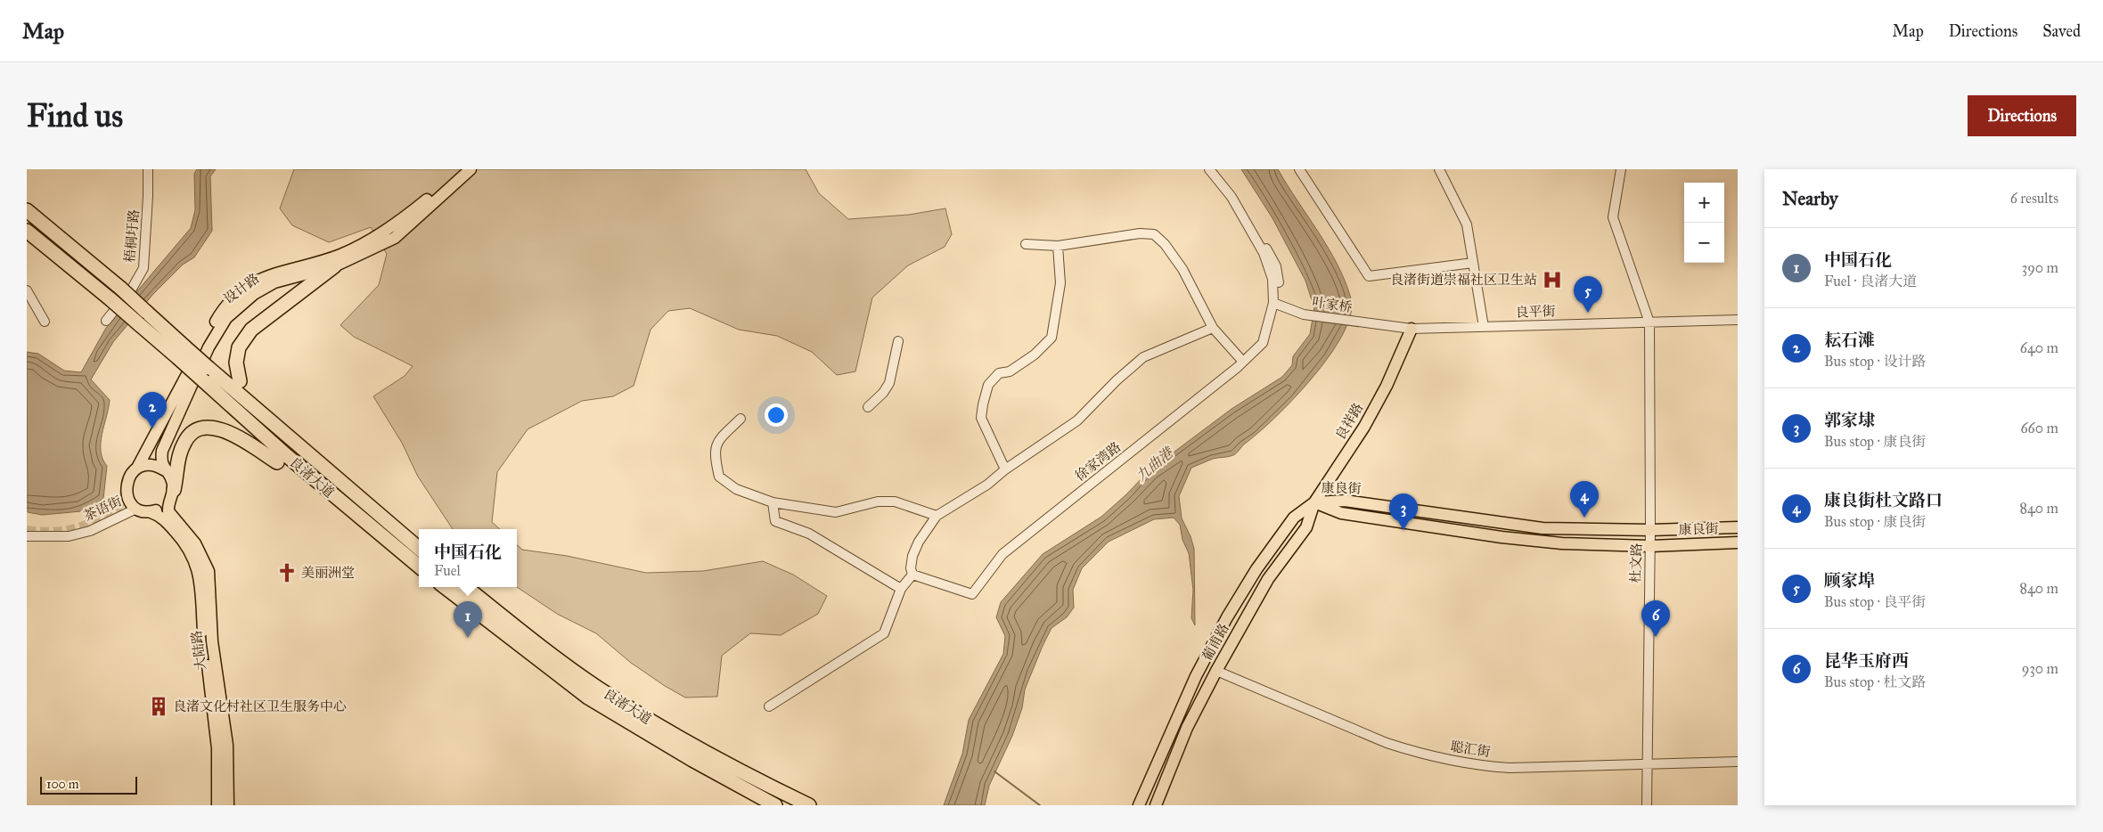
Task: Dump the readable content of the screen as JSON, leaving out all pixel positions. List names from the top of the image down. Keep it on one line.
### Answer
{"streets":{"highway":["良渚大道"],"main road":["设计路","良祥路","康良街","葡甫路","大陆路"],"street":["梧桐圩路","叶家桥","良平街","徐家湾路","茶语街","杜文路","聪汇街"]},"crossings":[["设计路","茶语街"],["设计路","大陆路"],["叶家桥","良平街"],["叶家桥","徐家湾路"],["良平街","良祥路"],["良平街","杜文路"],["良祥路","康良街"],["良祥路","葡甫路"],["康良街","杜文路"],["康良街","葡甫路"],["茶语街","大陆路"],["杜文路","聪汇街"],["葡甫路","聪汇街"]],"water":["九曲港"],"places":{"hospital":["良渚街道崇福社区卫生站"],"church":["美丽洲堂"],"building":["良渚文化村社区卫生服务中心"]},"scale_bar":"100 m","page":{"header":"Map","nav":["Map","Directions","Saved"],"buttons":"Directions","title":"Find us","heading":["Nearby","6 results"],"map_buttons":["+","−"],"list":[{"mark":"1","name":"中国石化","note":"Fuel · 良渚大道","value":"390 m"},{"mark":"2","name":"耘石滩","note":"Bus stop · 设计路","value":"640 m"},{"mark":"3","name":"郭家埭","note":"Bus stop · 康良街","value":"660 m"},{"mark":"4","name":"康良街杜文路口","note":"Bus stop · 康良街","value":"840 m"},{"mark":"5","name":"顾家埠","note":"Bus stop · 良平街","value":"840 m"},{"mark":"6","name":"昆华玉府西","note":"Bus stop · 杜文路","value":"930 m"}],"pins":["5","2","4","3","6","1"],"popup":["中国石化","Fuel"],"scale":"100 m"}}
